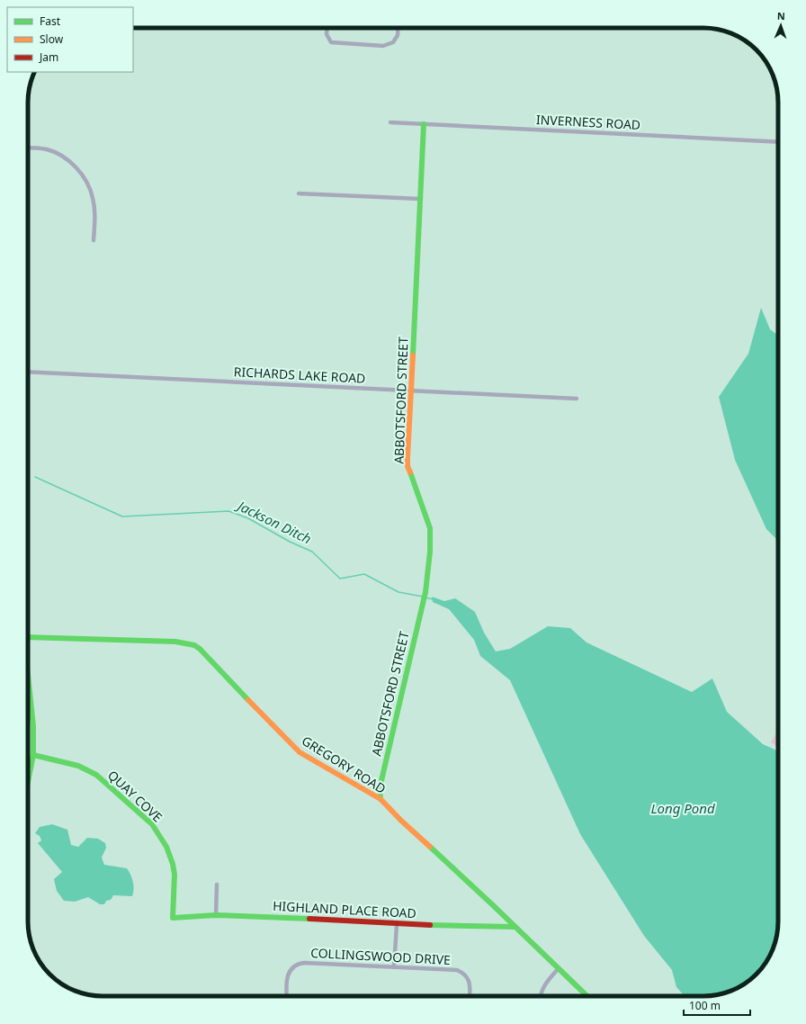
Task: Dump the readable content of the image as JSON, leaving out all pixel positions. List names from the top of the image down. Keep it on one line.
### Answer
{"streets":{"street":["INVERNESS ROAD","RICHARDS LAKE ROAD","ABBOTSFORD STREET","GREGORY ROAD","QUAY COVE","HIGHLAND PLACE ROAD","COLLINGSWOOD DRIVE"]},"crossings":[["INVERNESS ROAD","ABBOTSFORD STREET"],["RICHARDS LAKE ROAD","ABBOTSFORD STREET"],["ABBOTSFORD STREET","GREGORY ROAD"],["GREGORY ROAD","HIGHLAND PLACE ROAD"],["QUAY COVE","HIGHLAND PLACE ROAD"]],"water":["Jackson Ditch","Long Pond"],"legend":["Fast","Slow","Jam"],"scale_bar":"100 m","north":"top"}
